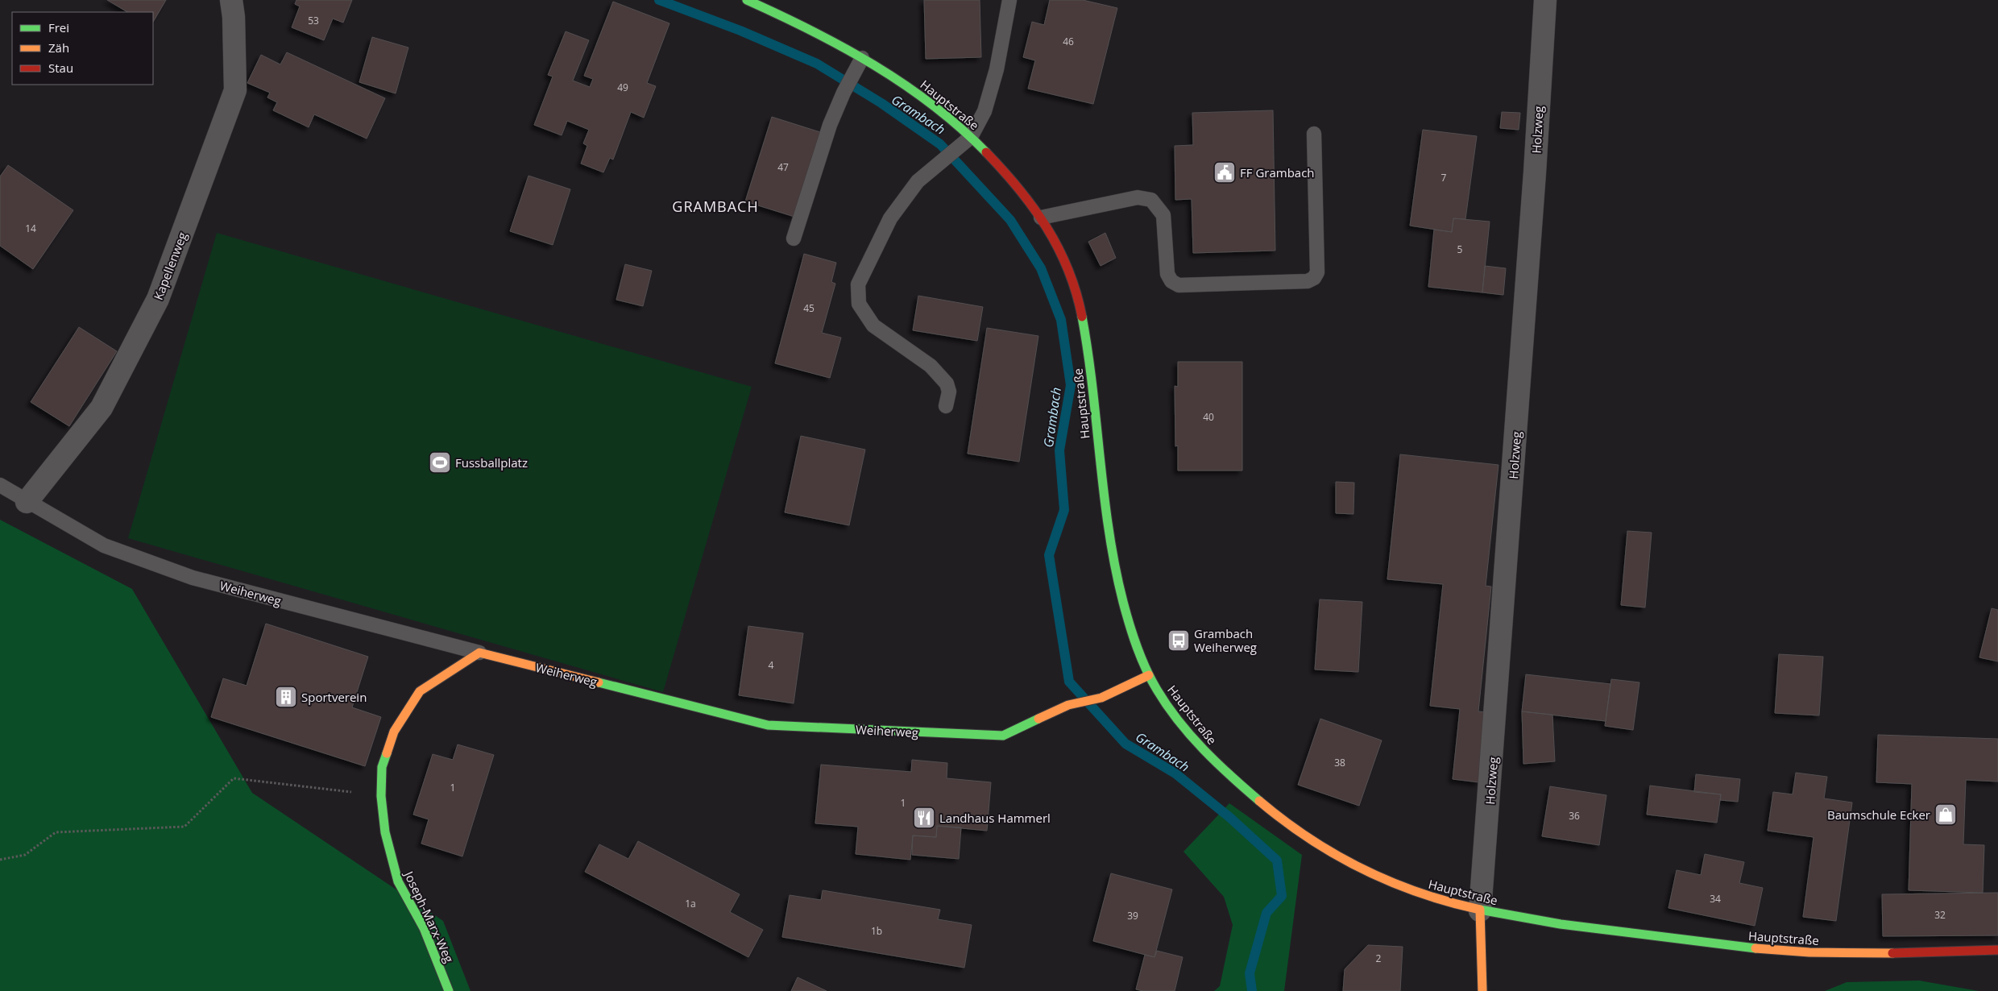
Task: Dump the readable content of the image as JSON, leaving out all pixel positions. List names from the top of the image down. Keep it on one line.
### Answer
{"streets":{"main road":["Hauptstraße","Weiherweg","Joseph-Marx-Weg"],"street":["Holzweg","Kapellenweg"]},"crossings":[["Hauptstraße","Holzweg"],["Hauptstraße","Weiherweg"],["Kapellenweg","Weiherweg"],["Weiherweg","Joseph-Marx-Weg"]],"districts":["GRAMBACH"],"water":["Grambach"],"places":{"public building":["FF Grambach"],"sports":["Fussballplatz"],"bus stop":["Grambach Weiherweg"],"building":["Sportverein"],"shop":["Baumschule Ecker"],"restaurant":["Landhaus Hammerl"]},"house_numbers":["53","46","49","47","7","14","5","45","40","4","38","1","1","36","34","1a","32","39","1b","2"],"legend":["Frei","Zäh","Stau"]}
